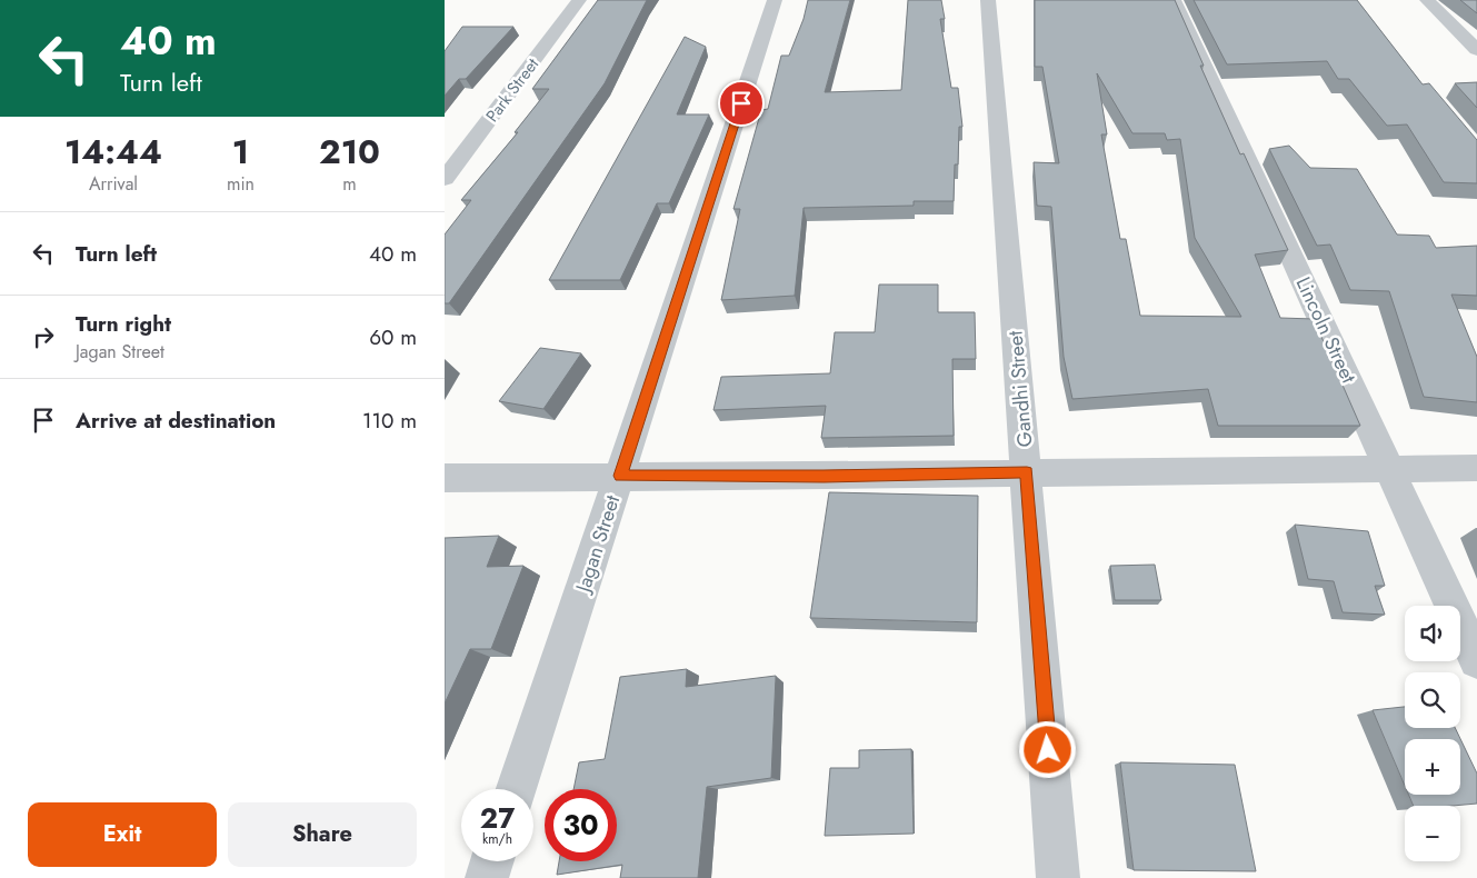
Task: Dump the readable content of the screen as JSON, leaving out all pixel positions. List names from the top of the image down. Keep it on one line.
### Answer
{"streets":{"street":["Park Street","Lincoln Street","Gandhi Street","Jagan Street"]},"page":{"turn":["40 m","Turn left"],"eta":["14:44","Arrival","1","min","210","m"],"list":[{"name":"Turn left","value":"40 m"},{"name":"Turn right","note":"Jagan Street","value":"60 m"},{"name":"Arrive at destination","value":"110 m"}],"map_buttons":["+","−"],"speed":"27 km/h","limit":"30","buttons":["Exit","Share"]}}
